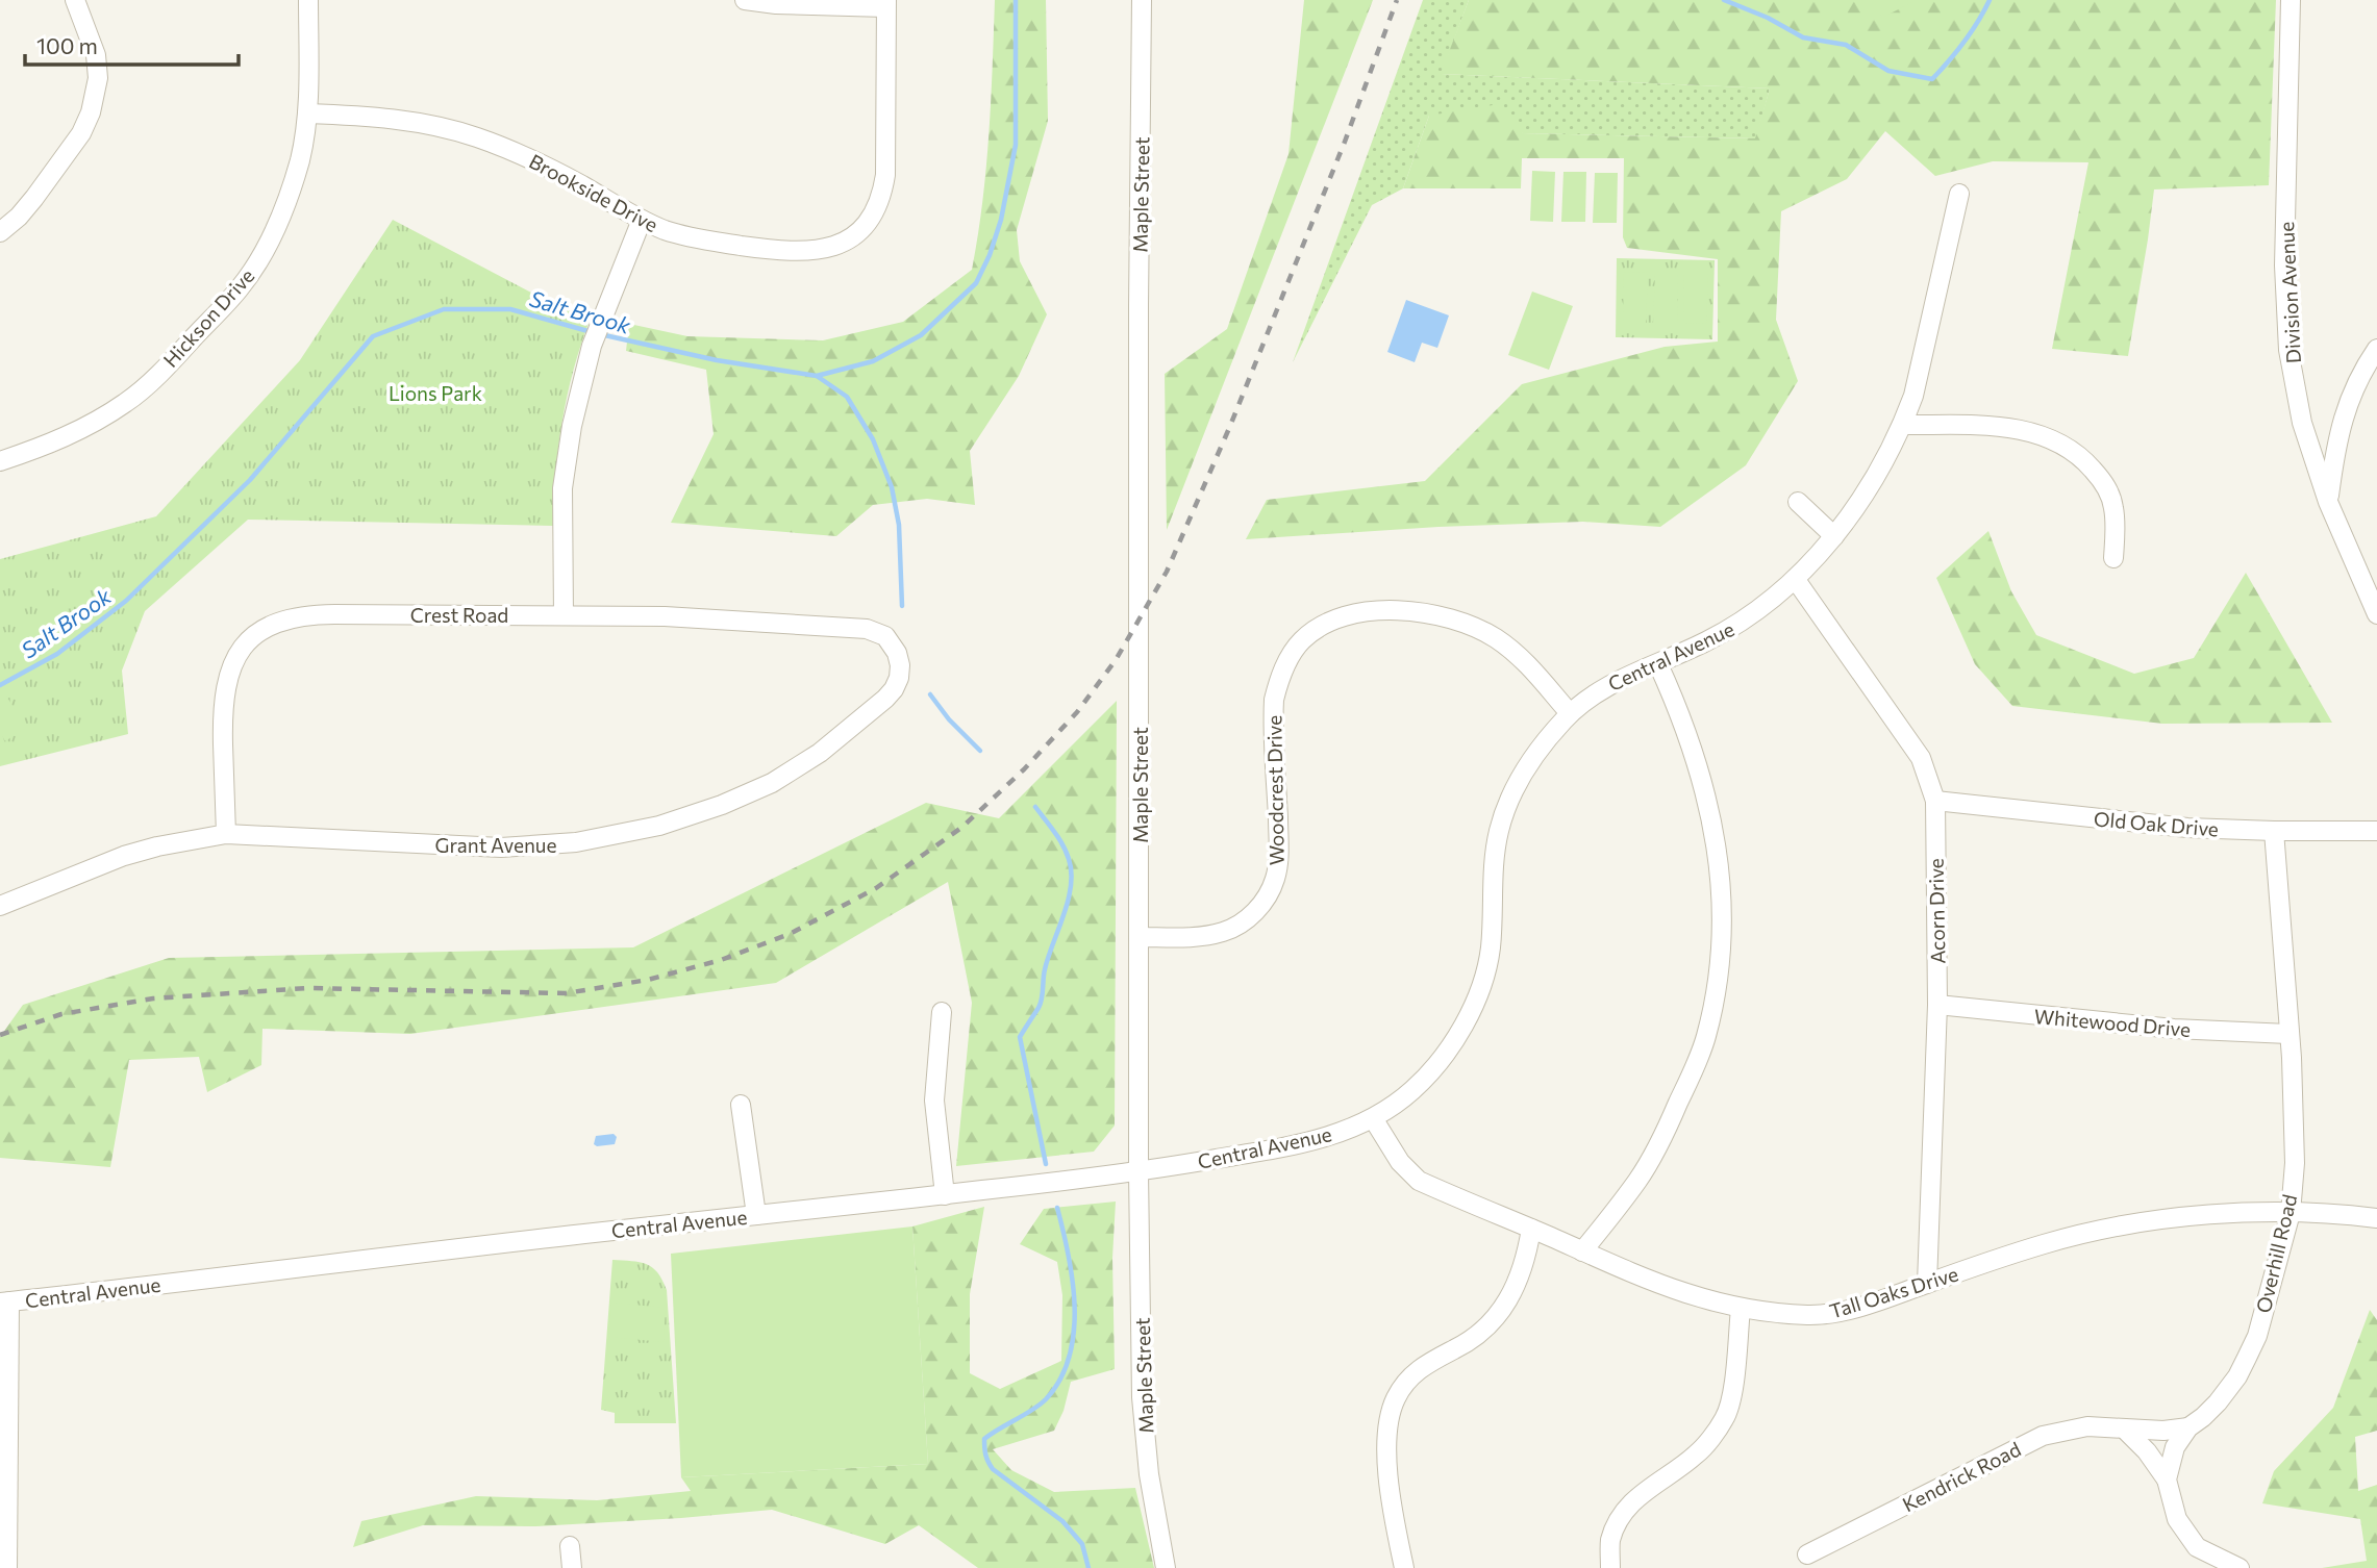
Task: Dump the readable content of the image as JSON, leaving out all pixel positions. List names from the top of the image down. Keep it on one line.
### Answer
{"streets":{"street":["Brookside Drive","Maple Street","Division Avenue","Hickson Drive","Crest Road","Central Avenue","Woodcrest Drive","Old Oak Drive","Grant Avenue","Acorn Drive","Whitewood Drive","Overhill Road","Tall Oaks Drive","Kendrick Road"]},"crossings":[["Brookside Drive","Hickson Drive"],["Maple Street","Central Avenue"],["Maple Street","Woodcrest Drive"],["Crest Road","Grant Avenue"],["Central Avenue","Woodcrest Drive"],["Central Avenue","Acorn Drive"],["Central Avenue","Tall Oaks Drive"],["Old Oak Drive","Acorn Drive"],["Old Oak Drive","Overhill Road"],["Acorn Drive","Whitewood Drive"],["Acorn Drive","Tall Oaks Drive"],["Whitewood Drive","Overhill Road"],["Overhill Road","Tall Oaks Drive"],["Overhill Road","Kendrick Road"]],"water":["Salt Brook"],"parks":["Lions Park"],"scale_bar":"100 m"}
